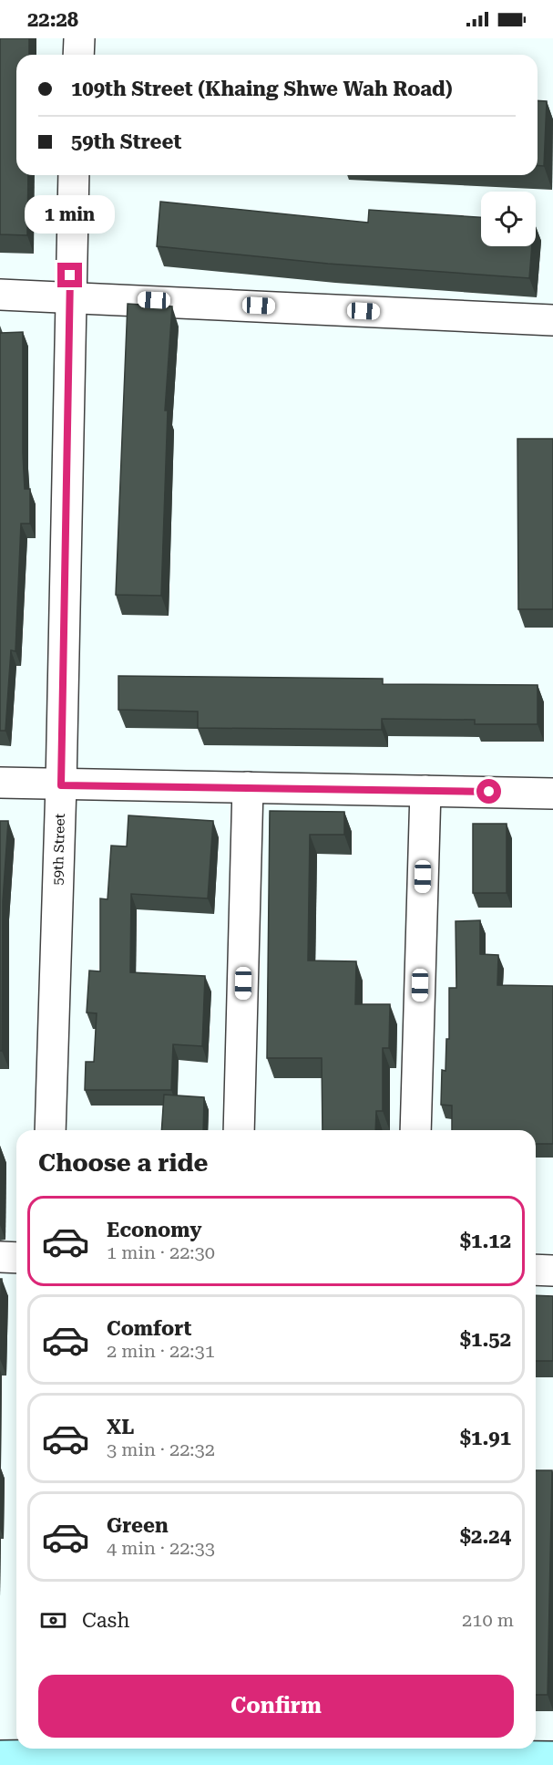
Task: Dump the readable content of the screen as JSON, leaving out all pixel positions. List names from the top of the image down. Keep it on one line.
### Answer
{"streets":{"street":["59th Street"]},"page":{"status":"22:28","banner":["109th Street (Khaing Shwe Wah Road)","59th Street"],"bubble":"1 min","heading":"Choose a ride","list":[{"name":"Economy","note":"1 min · 22:30","value":"$1.12"},{"name":"Comfort","note":"2 min · 22:31","value":"$1.52"},{"name":"XL","note":"3 min · 22:32","value":"$1.91"},{"name":"Green","note":"4 min · 22:33","value":"$2.24"}],"pay":["Cash","210 m"],"buttons":"Confirm"}}
